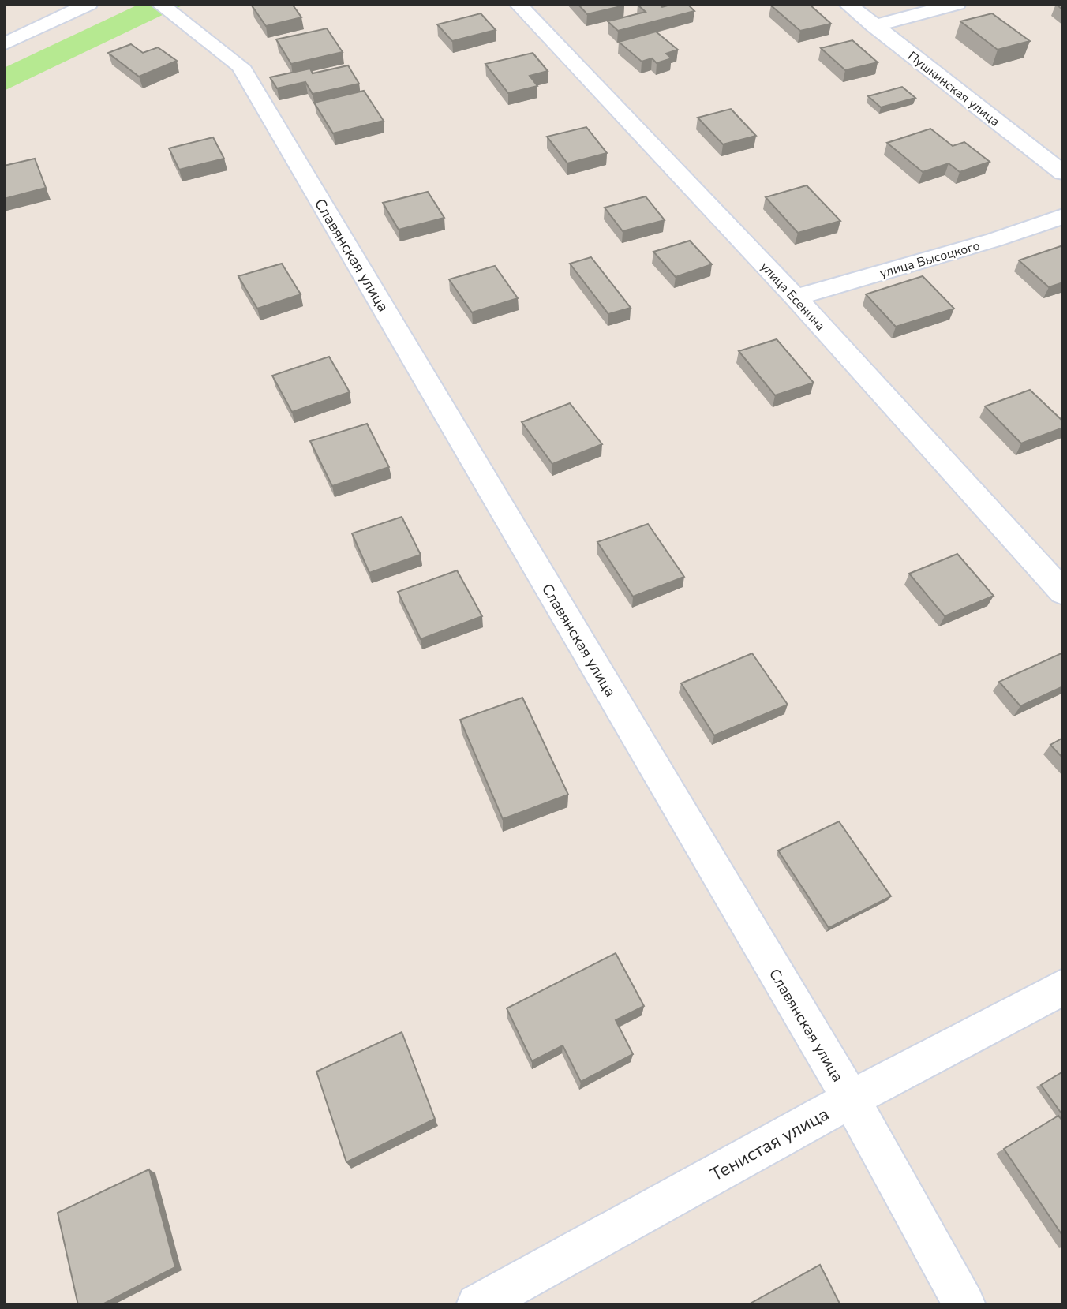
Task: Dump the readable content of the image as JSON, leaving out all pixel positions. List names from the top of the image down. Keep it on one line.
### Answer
{"streets":{"street":["Пушкинская улица","Славянская улица","улица Высоцкого","улица Есенина","Тенистая улица"]},"crossings":[["Славянская улица","Тенистая улица"],["улица Высоцкого","улица Есенина"]]}
